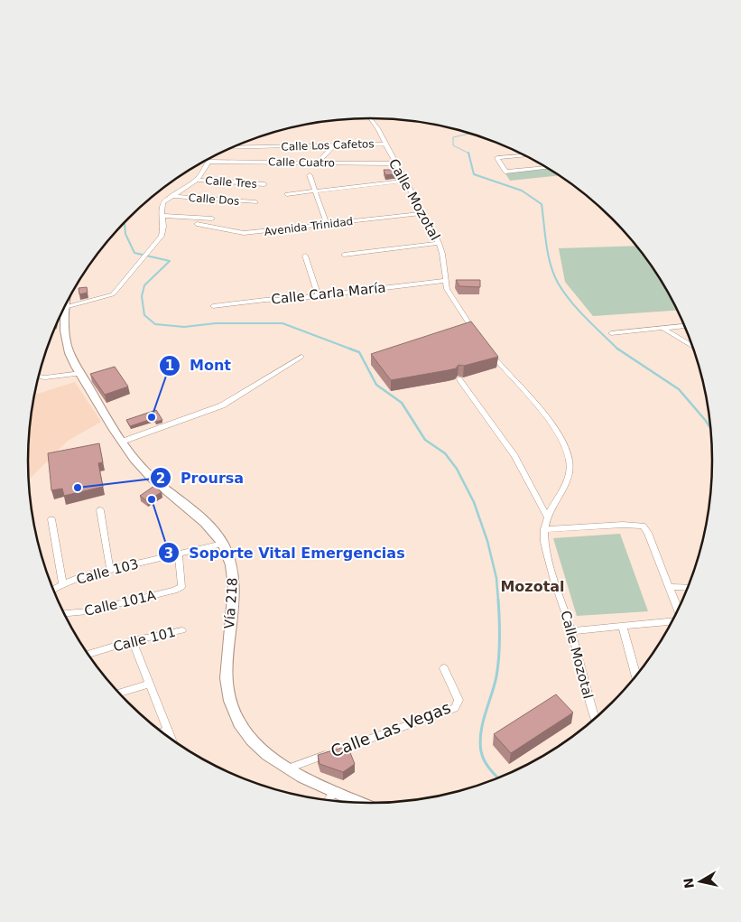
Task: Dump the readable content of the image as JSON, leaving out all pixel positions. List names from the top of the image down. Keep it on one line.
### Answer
{"streets":{"main road":["Vía 218"],"street":["Calle Los Cafetos","Calle Cuatro","Calle Tres","Calle Dos","Calle Mozotal","Avenida Trinidad","Calle Carla María","Calle 103","Calle 101A","Calle 101","Calle Las Vegas"]},"crossings":[["Calle Los Cafetos","Calle Mozotal"],["Calle Cuatro","Calle Mozotal"],["Calle Mozotal","Avenida Trinidad"],["Calle Mozotal","Calle Carla María"],["Calle 103","Calle 101A"],["Calle 103","Vía 218"],["Vía 218","Calle Las Vegas"]],"districts":["Mozotal"],"places":["Mont","Proursa","Soporte Vital Emergencias"],"north":"left"}
